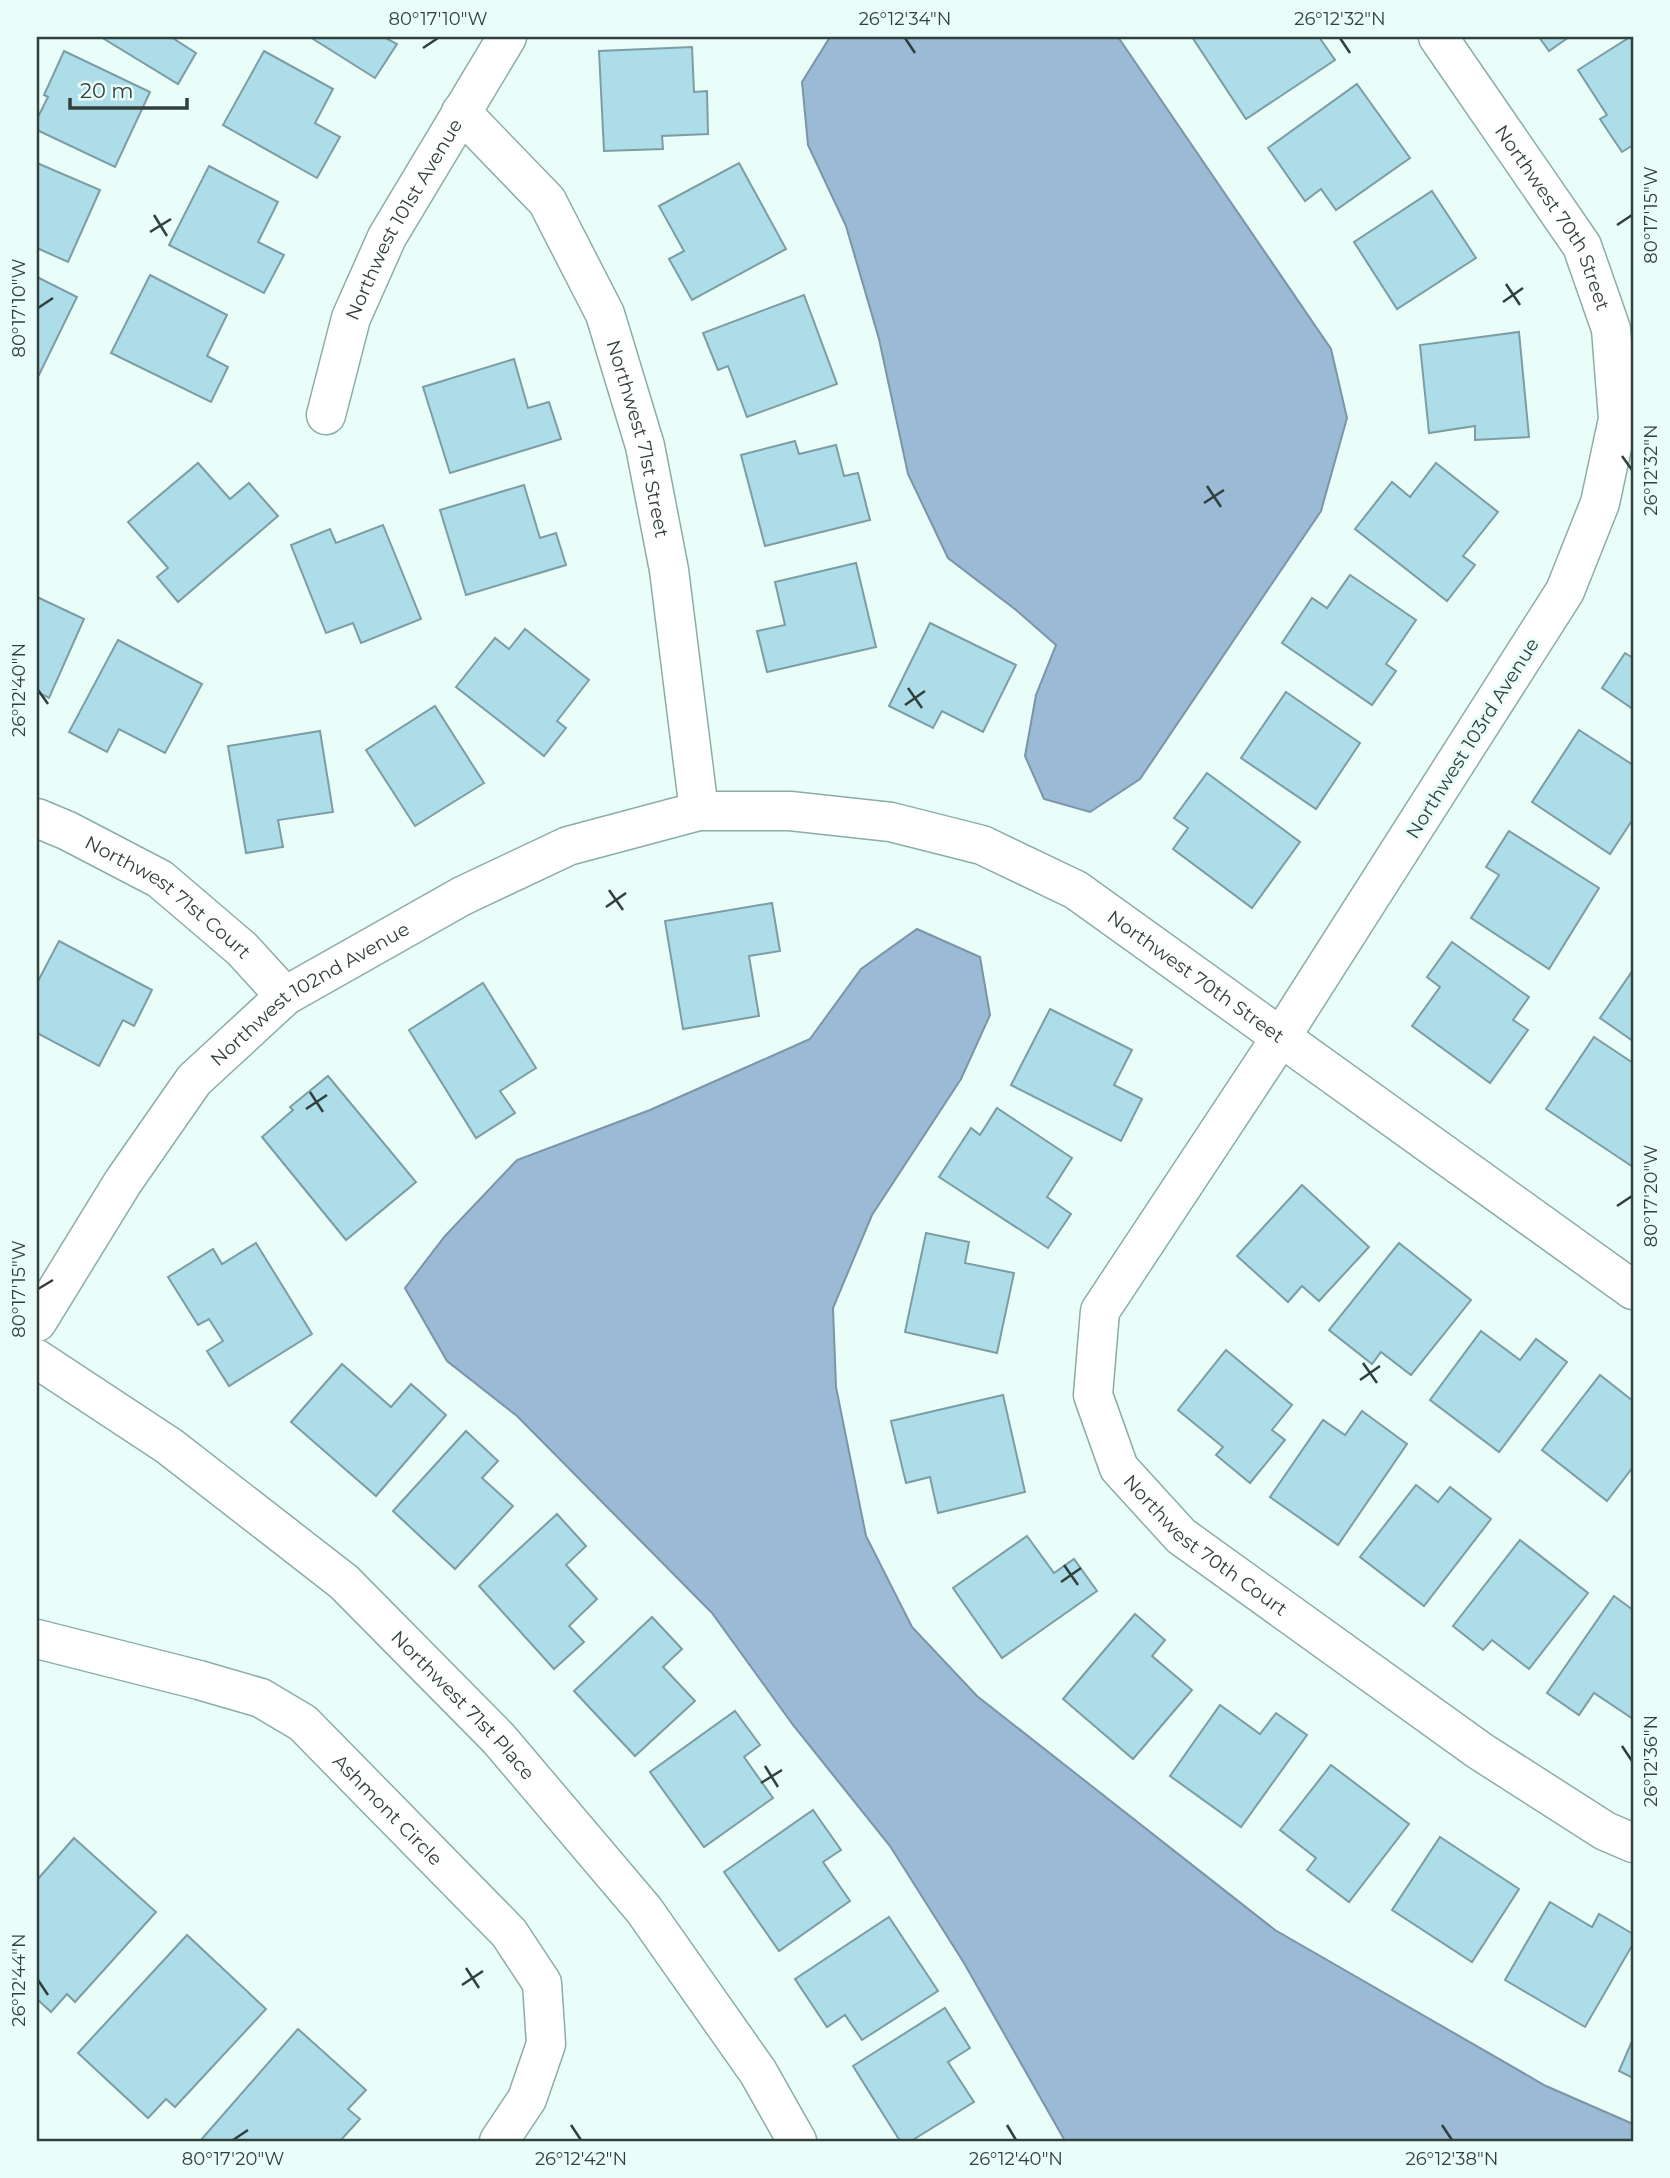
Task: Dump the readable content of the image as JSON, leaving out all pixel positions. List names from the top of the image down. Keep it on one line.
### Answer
{"streets":{"street":["Northwest 70th Street","Northwest 101st Avenue","Northwest 71st Street","Northwest 103rd Avenue","Northwest 71st Court","Northwest 102nd Avenue","Northwest 70th Court","Northwest 71st Place","Ashmont Circle"]},"crossings":[["Northwest 70th Street","Northwest 71st Street"],["Northwest 70th Street","Northwest 103rd Avenue"],["Northwest 70th Street","Northwest 102nd Avenue"],["Northwest 70th Street","Northwest 70th Court"],["Northwest 101st Avenue","Northwest 71st Street"],["Northwest 71st Street","Northwest 102nd Avenue"],["Northwest 103rd Avenue","Northwest 70th Court"],["Northwest 71st Court","Northwest 102nd Avenue"]],"scale_bar":"20 m","coordinates":["80°17'10\"W","26°12'34\"N","26°12'32\"N","80°17'15\"W","26°12'40\"N","80°17'20\"W","26°12'36\"N","26°12'44\"N","26°12'42\"N","26°12'38\"N"]}
